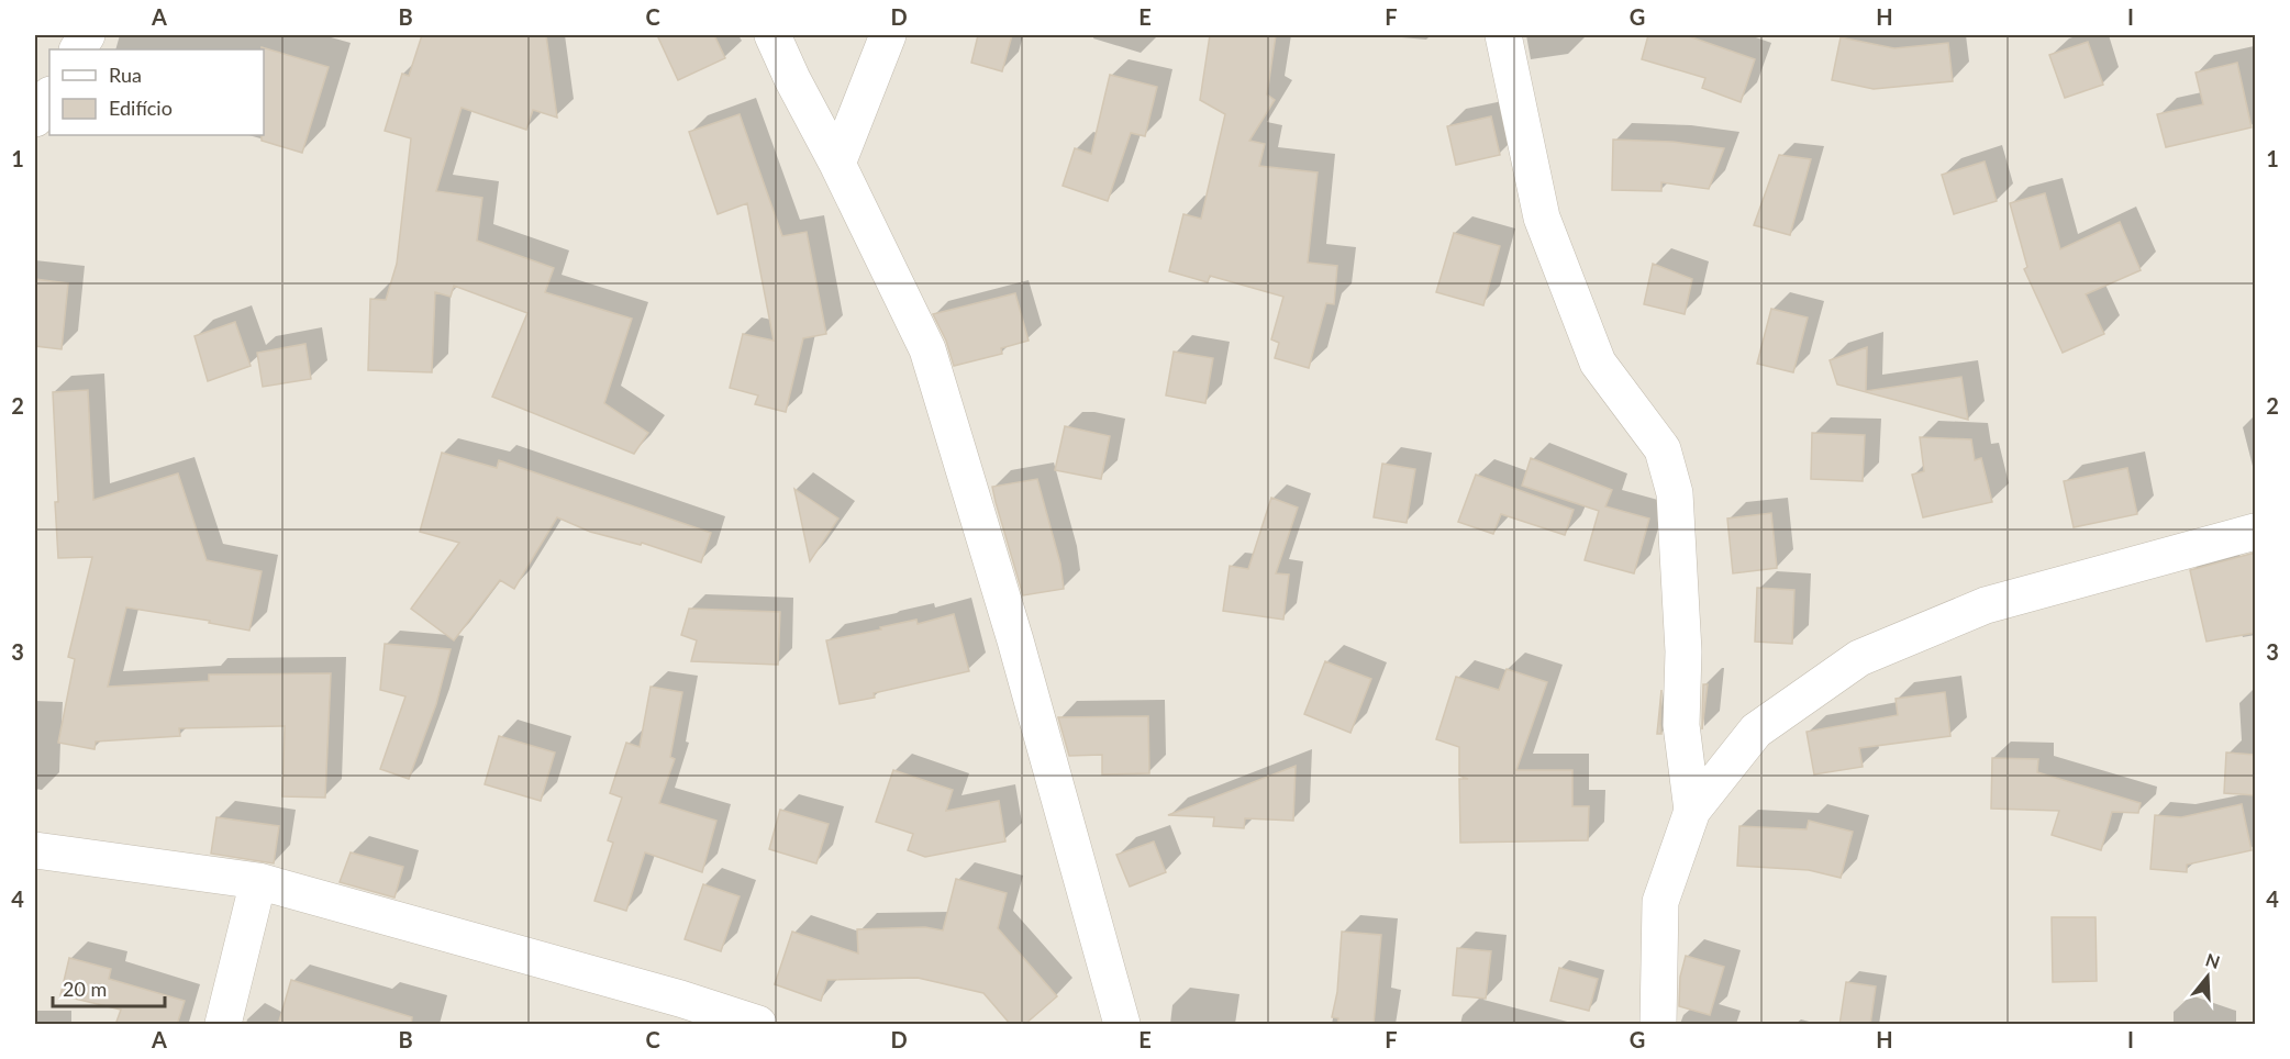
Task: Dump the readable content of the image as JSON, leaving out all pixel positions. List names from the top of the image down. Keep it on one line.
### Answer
{"legend":["Rua","Edifício"],"scale_bar":"20 m","north":"top","grid":{"columns":["A","B","C","D","E","F","G","H","I"],"rows":["1","2","3","4"]}}
